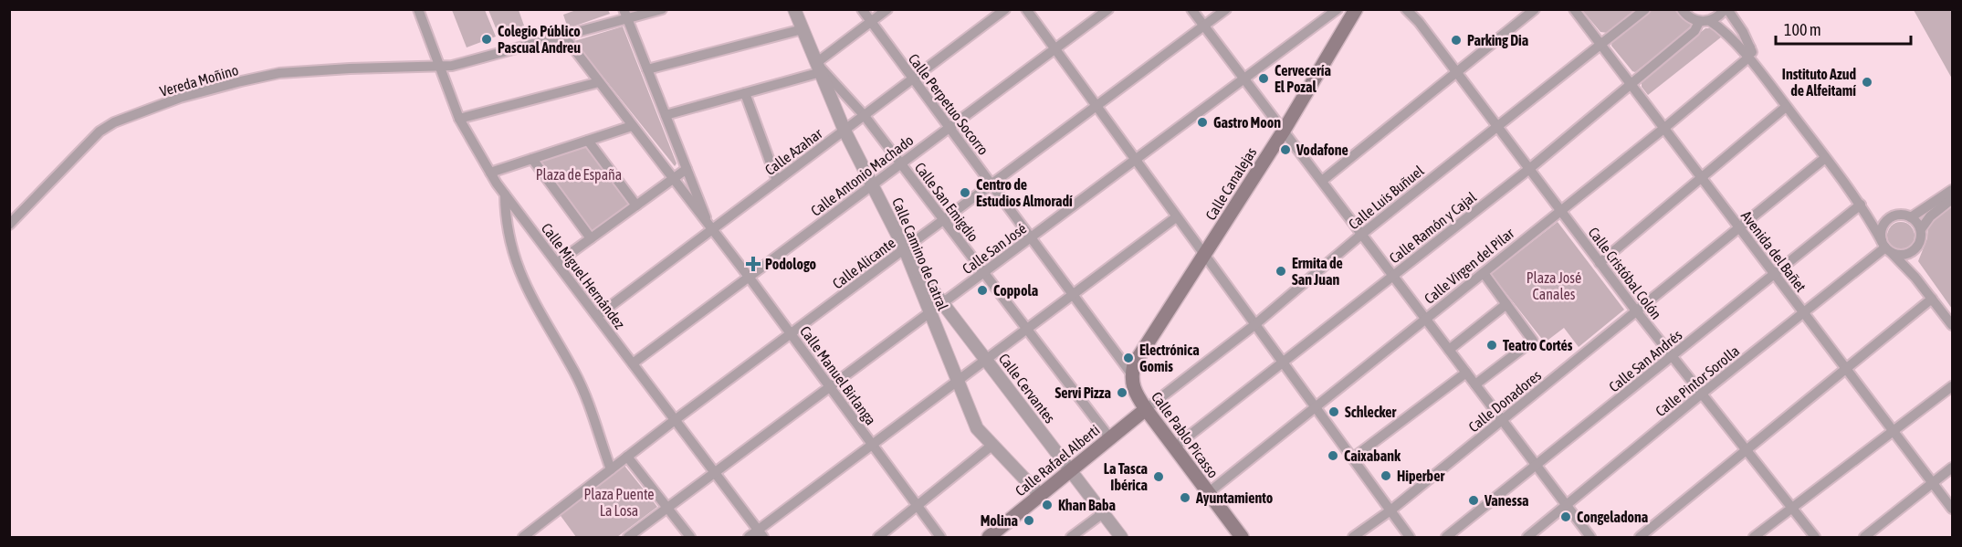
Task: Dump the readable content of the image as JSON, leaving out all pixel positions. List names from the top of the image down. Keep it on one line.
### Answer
{"streets":{"main road":["Calle Canalejas","Calle Pablo Picasso","Calle Rafael Alberti"],"street":["Vereda Moñino","Calle Perpetuo Socorro","Calle Azahar","Calle Antonio Machado","Calle Luis Buñuel","Calle San Emigdio","Calle Ramón y Cajal","Calle San José","Avenida del Bañet","Calle Camino de Catral","Calle Alicante","Calle Virgen del Pilar","Calle Cristóbal Colón","Calle Miguel Hernández","Calle San Andrés","Calle Manuel Birlanga","Calle Pintor Sorolla","Calle Cervantes","Calle Donadores"]},"crossings":[["Vereda Moñino","Calle Miguel Hernández"],["Vereda Moñino","Calle Manuel Birlanga"],["Calle Perpetuo Socorro","Calle Azahar"],["Calle Perpetuo Socorro","Calle Antonio Machado"],["Calle Perpetuo Socorro","Calle Canalejas"],["Calle Perpetuo Socorro","Calle San José"],["Calle Perpetuo Socorro","Calle Alicante"],["Calle Perpetuo Socorro","Calle Pablo Picasso"],["Calle Azahar","Calle San Emigdio"],["Calle Azahar","Calle Camino de Catral"],["Calle Azahar","Calle Miguel Hernández"],["Calle Azahar","Calle Manuel Birlanga"],["Calle Antonio Machado","Calle San Emigdio"],["Calle Antonio Machado","Calle Camino de Catral"],["Calle Antonio Machado","Calle Miguel Hernández"],["Calle Antonio Machado","Calle Manuel Birlanga"],["Calle Canalejas","Calle Pablo Picasso"],["Calle Luis Buñuel","Avenida del Bañet"],["Calle Luis Buñuel","Calle Cristóbal Colón"],["Calle Luis Buñuel","Calle Pablo Picasso"],["Calle Luis Buñuel","Calle Rafael Alberti"],["Calle San Emigdio","Calle San José"],["Calle San Emigdio","Calle Camino de Catral"],["Calle San Emigdio","Calle Alicante"],["Calle San Emigdio","Calle Rafael Alberti"],["Calle Ramón y Cajal","Avenida del Bañet"],["Calle Ramón y Cajal","Calle Cristóbal Colón"],["Calle Ramón y Cajal","Calle Pablo Picasso"],["Calle San José","Calle Camino de Catral"],["Calle San José","Calle Miguel Hernández"],["Calle San José","Calle Manuel Birlanga"],["Calle San José","Calle Cervantes"],["Avenida del Bañet","Calle Virgen del Pilar"],["Avenida del Bañet","Calle San Andrés"],["Avenida del Bañet","Calle Pintor Sorolla"],["Avenida del Bañet","Calle Donadores"],["Calle Camino de Catral","Calle Alicante"],["Calle Camino de Catral","Calle Cervantes"],["Calle Camino de Catral","Calle Rafael Alberti"],["Calle Alicante","Calle Miguel Hernández"],["Calle Alicante","Calle Manuel Birlanga"],["Calle Alicante","Calle Cervantes"],["Calle Virgen del Pilar","Calle Cristóbal Colón"],["Calle Virgen del Pilar","Calle Pablo Picasso"],["Calle Cristóbal Colón","Calle San Andrés"],["Calle Cristóbal Colón","Calle Pintor Sorolla"],["Calle Cristóbal Colón","Calle Donadores"],["Calle Cervantes","Calle Rafael Alberti"],["Calle Pablo Picasso","Calle Rafael Alberti"]],"parks":["Plaza de España","Plaza José Canales","Plaza Puente La Losa"],"places":{"other":["Colegio Público Pascual Andreu","Parking Dia","Cervecería El Pozal","Instituto Azud de Alfeitamí","Gastro Moon","Vodafone","Centro de Estudios Almoradí","Ermita de San Juan","Coppola","Teatro Cortés","Electrónica Gomis","Servi Pizza","Schlecker","Caixabank","Hiperber","La Tasca Ibérica","Ayuntamiento","Vanessa","Khan Baba","Congeladona","Molina"],"health":["Podologo"]},"scale_bar":"100 m"}
